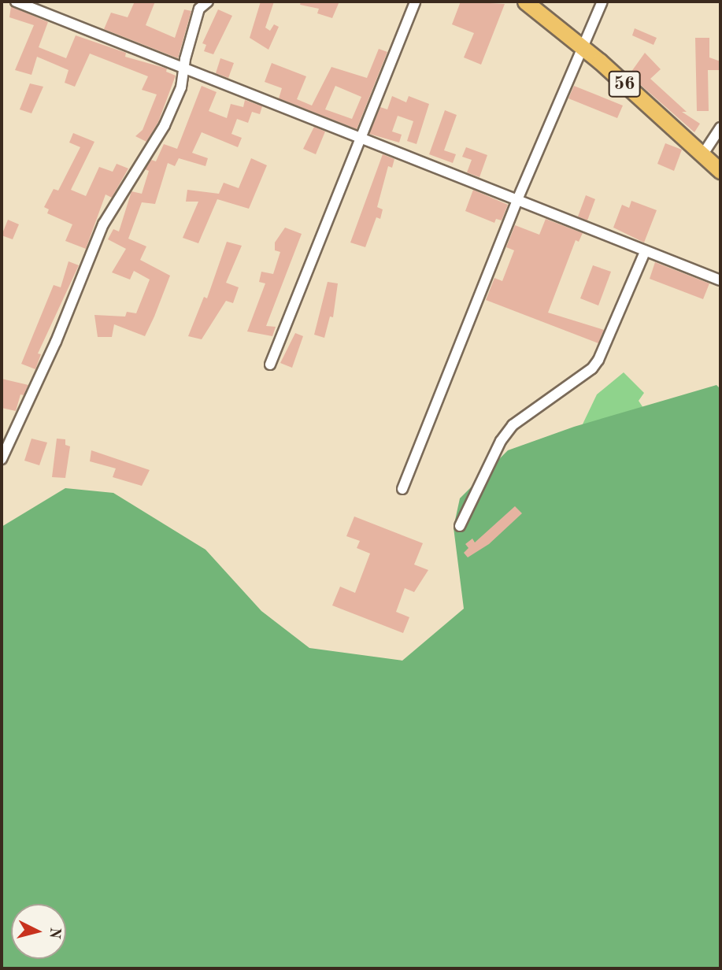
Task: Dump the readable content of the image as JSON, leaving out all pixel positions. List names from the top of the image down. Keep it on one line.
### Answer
{"streets":{"highway":["56"]},"north":"right"}
